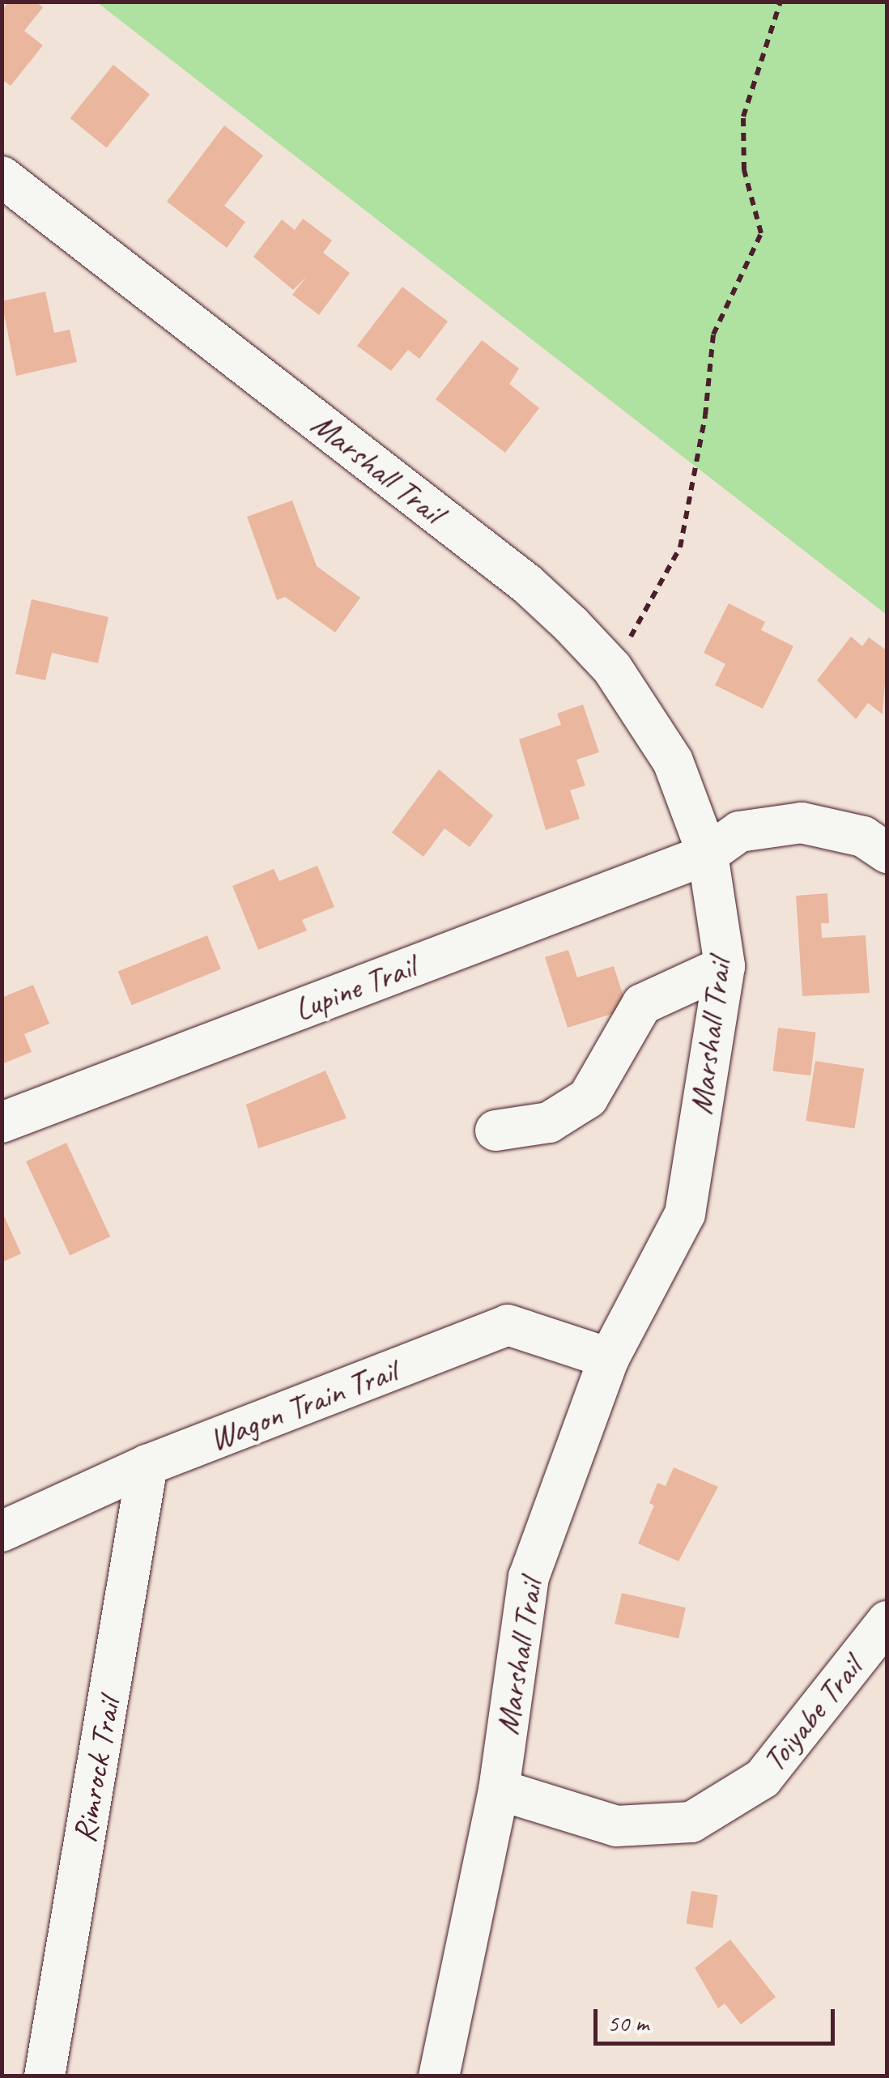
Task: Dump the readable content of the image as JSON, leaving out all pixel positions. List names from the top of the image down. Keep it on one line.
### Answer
{"streets":{"street":["Marshall Trail","Lupine Trail","Wagon Train Trail","Toiyabe Trail","Rimrock Trail"]},"crossings":[["Marshall Trail","Lupine Trail"],["Marshall Trail","Wagon Train Trail"],["Marshall Trail","Toiyabe Trail"],["Wagon Train Trail","Rimrock Trail"]],"scale_bar":"50 m"}
